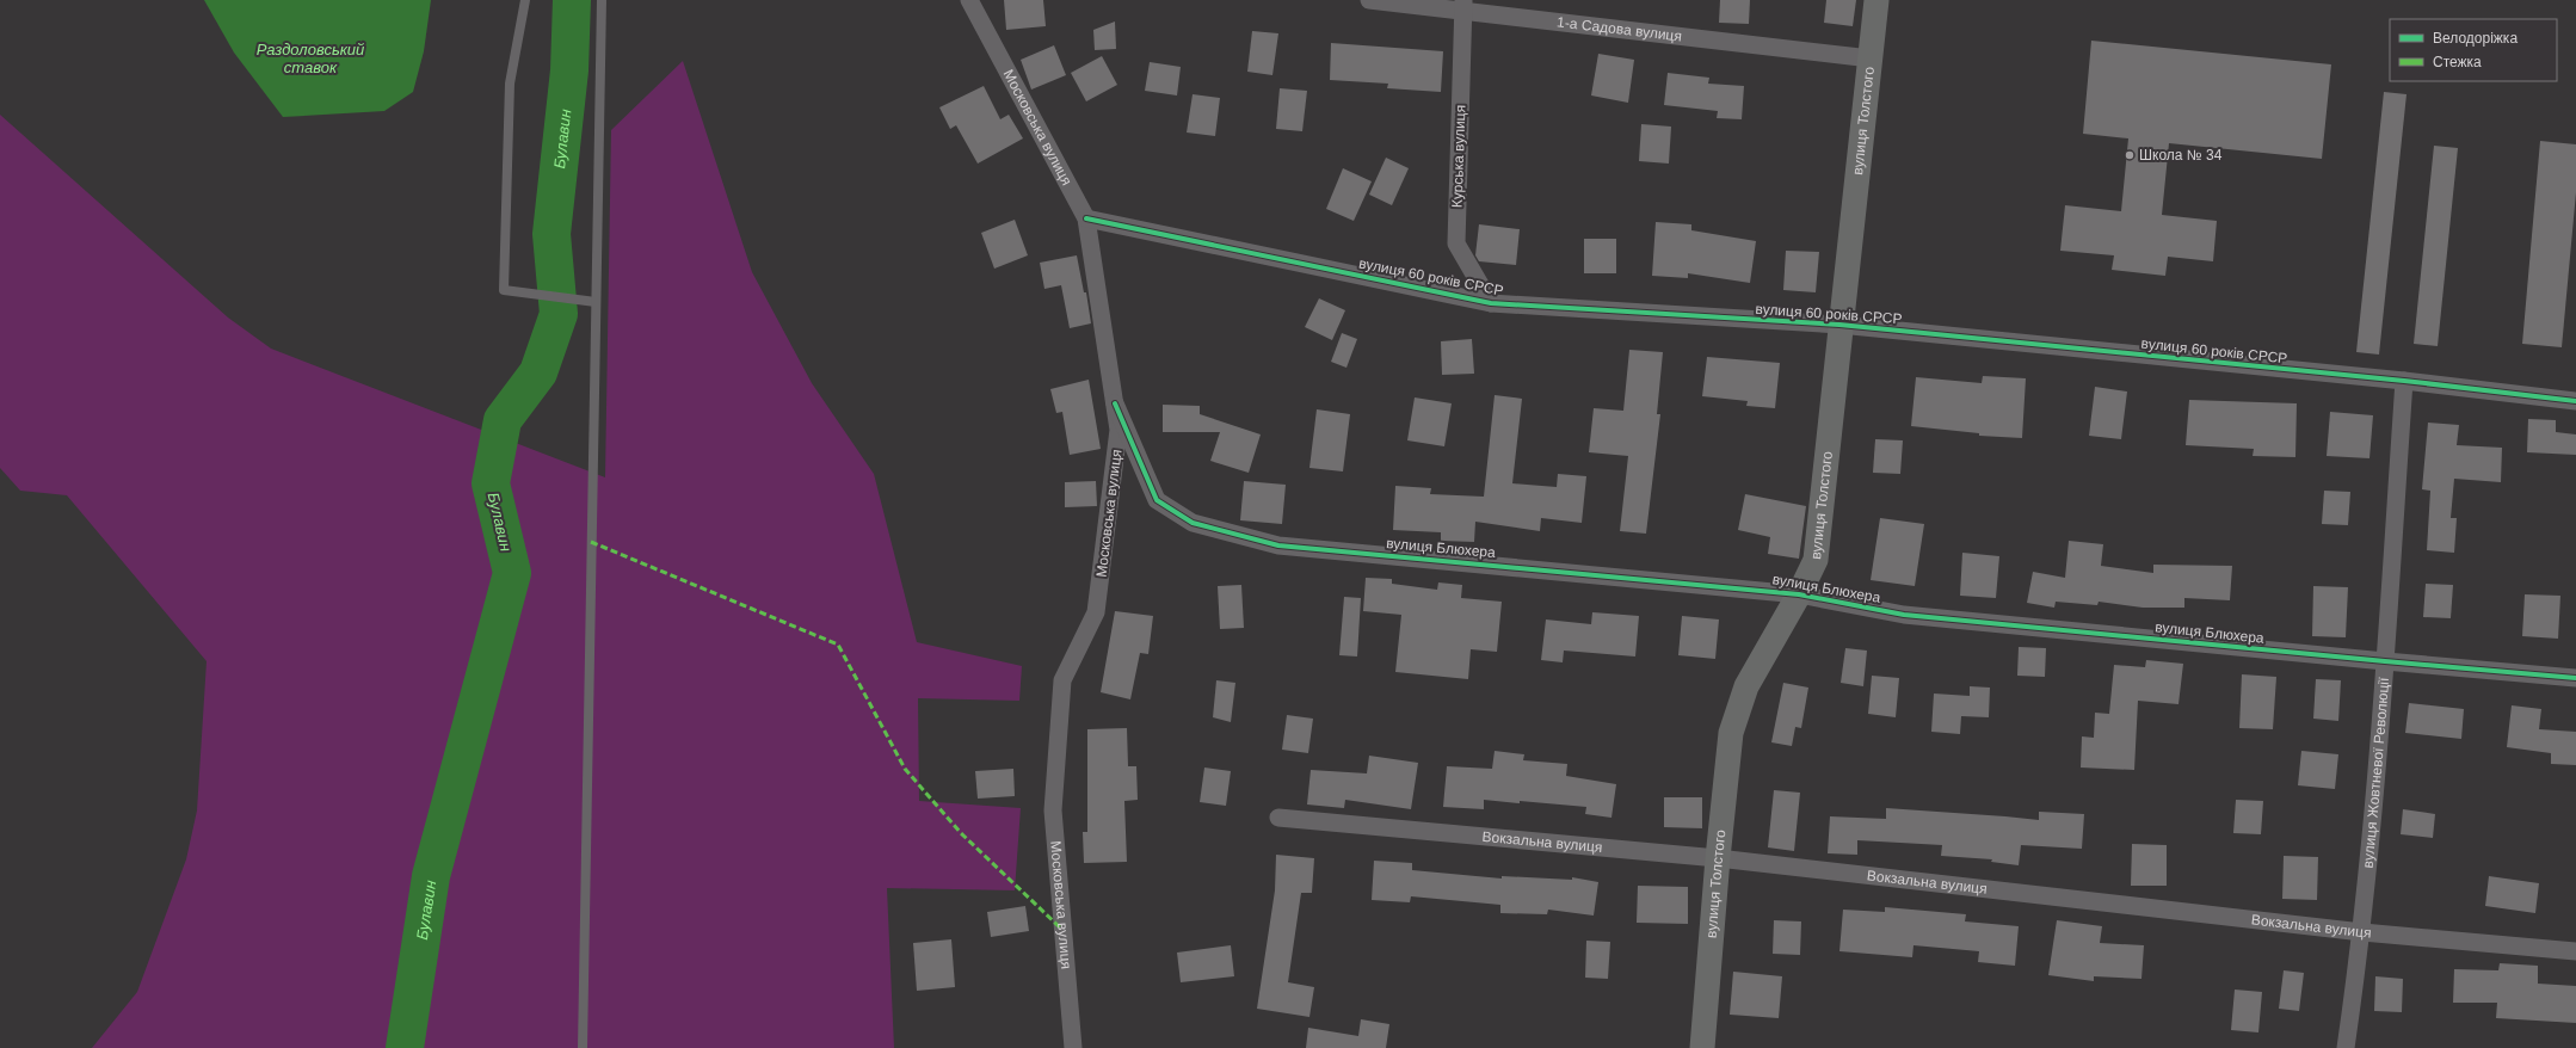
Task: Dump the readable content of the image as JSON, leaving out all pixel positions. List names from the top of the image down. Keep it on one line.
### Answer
{"streets":{"street":["1-а Садова вулиця","вулиця Толстого","Московська вулиця","Курська вулиця","вулиця 60 років СРСР","вулиця Блюхера","вулиця Жовтневої Революції","Вокзальна вулиця"]},"crossings":[["1-а Садова вулиця","вулиця Толстого"],["1-а Садова вулиця","Курська вулиця"],["вулиця Толстого","вулиця 60 років СРСР"],["вулиця Толстого","вулиця Блюхера"],["вулиця Толстого","Вокзальна вулиця"],["Московська вулиця","вулиця 60 років СРСР"],["Московська вулиця","вулиця Блюхера"],["Курська вулиця","вулиця 60 років СРСР"],["вулиця 60 років СРСР","вулиця Жовтневої Революції"],["вулиця Блюхера","вулиця Жовтневої Революції"],["вулиця Жовтневої Революції","Вокзальна вулиця"]],"water":["Раздоловський ставок","Булавин"],"places":["Школа № 34"],"legend":["Велодоріжка","Стежка"]}
